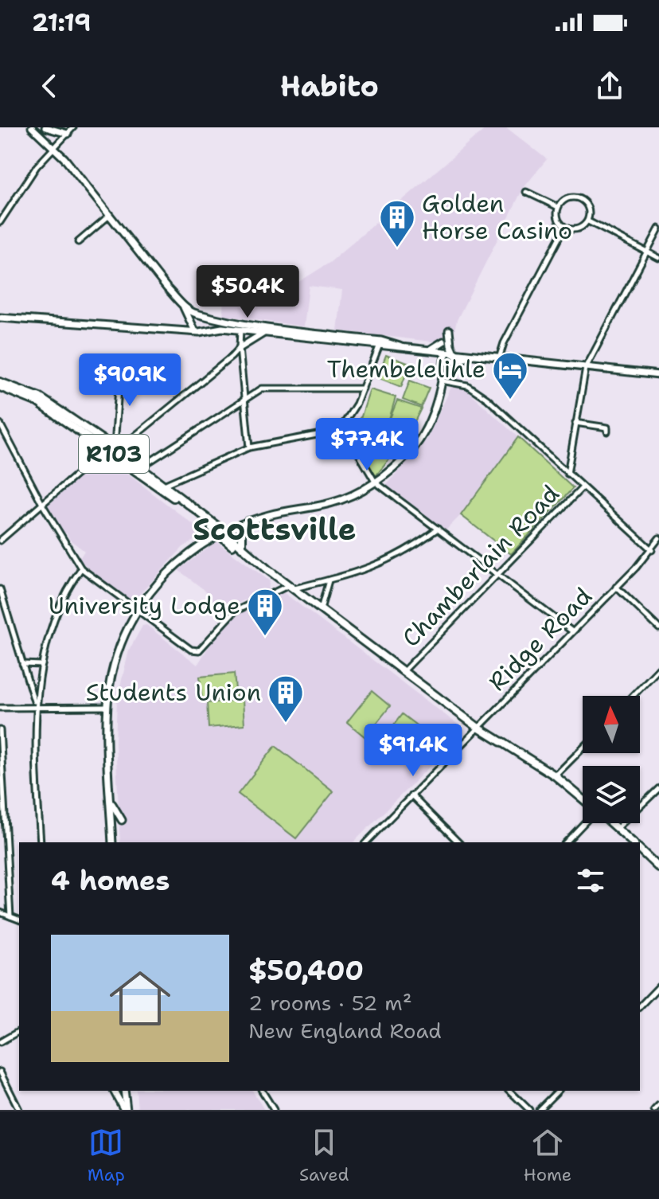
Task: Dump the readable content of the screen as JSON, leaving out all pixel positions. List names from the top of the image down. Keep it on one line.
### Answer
{"streets":{"main road":["R103"],"street":["Chamberlain Road","Ridge Road"]},"crossings":[["R103","Chamberlain Road"],["R103","Ridge Road"]],"districts":["Scottsville"],"places":{"building":["Golden Horse Casino","University Lodge","Students Union"],"hotel":["Thembelelihle"]},"north":"top","page":{"status":"21:19","header":"Habito","price":["$50.4K","$90.9K","$77.4K","$91.4K"],"heading":"4 homes","list":[{"name":"$50,400","note":"2 rooms · 52 m² · New England Road"}],"tabs":["Map","Saved","Home"]}}
